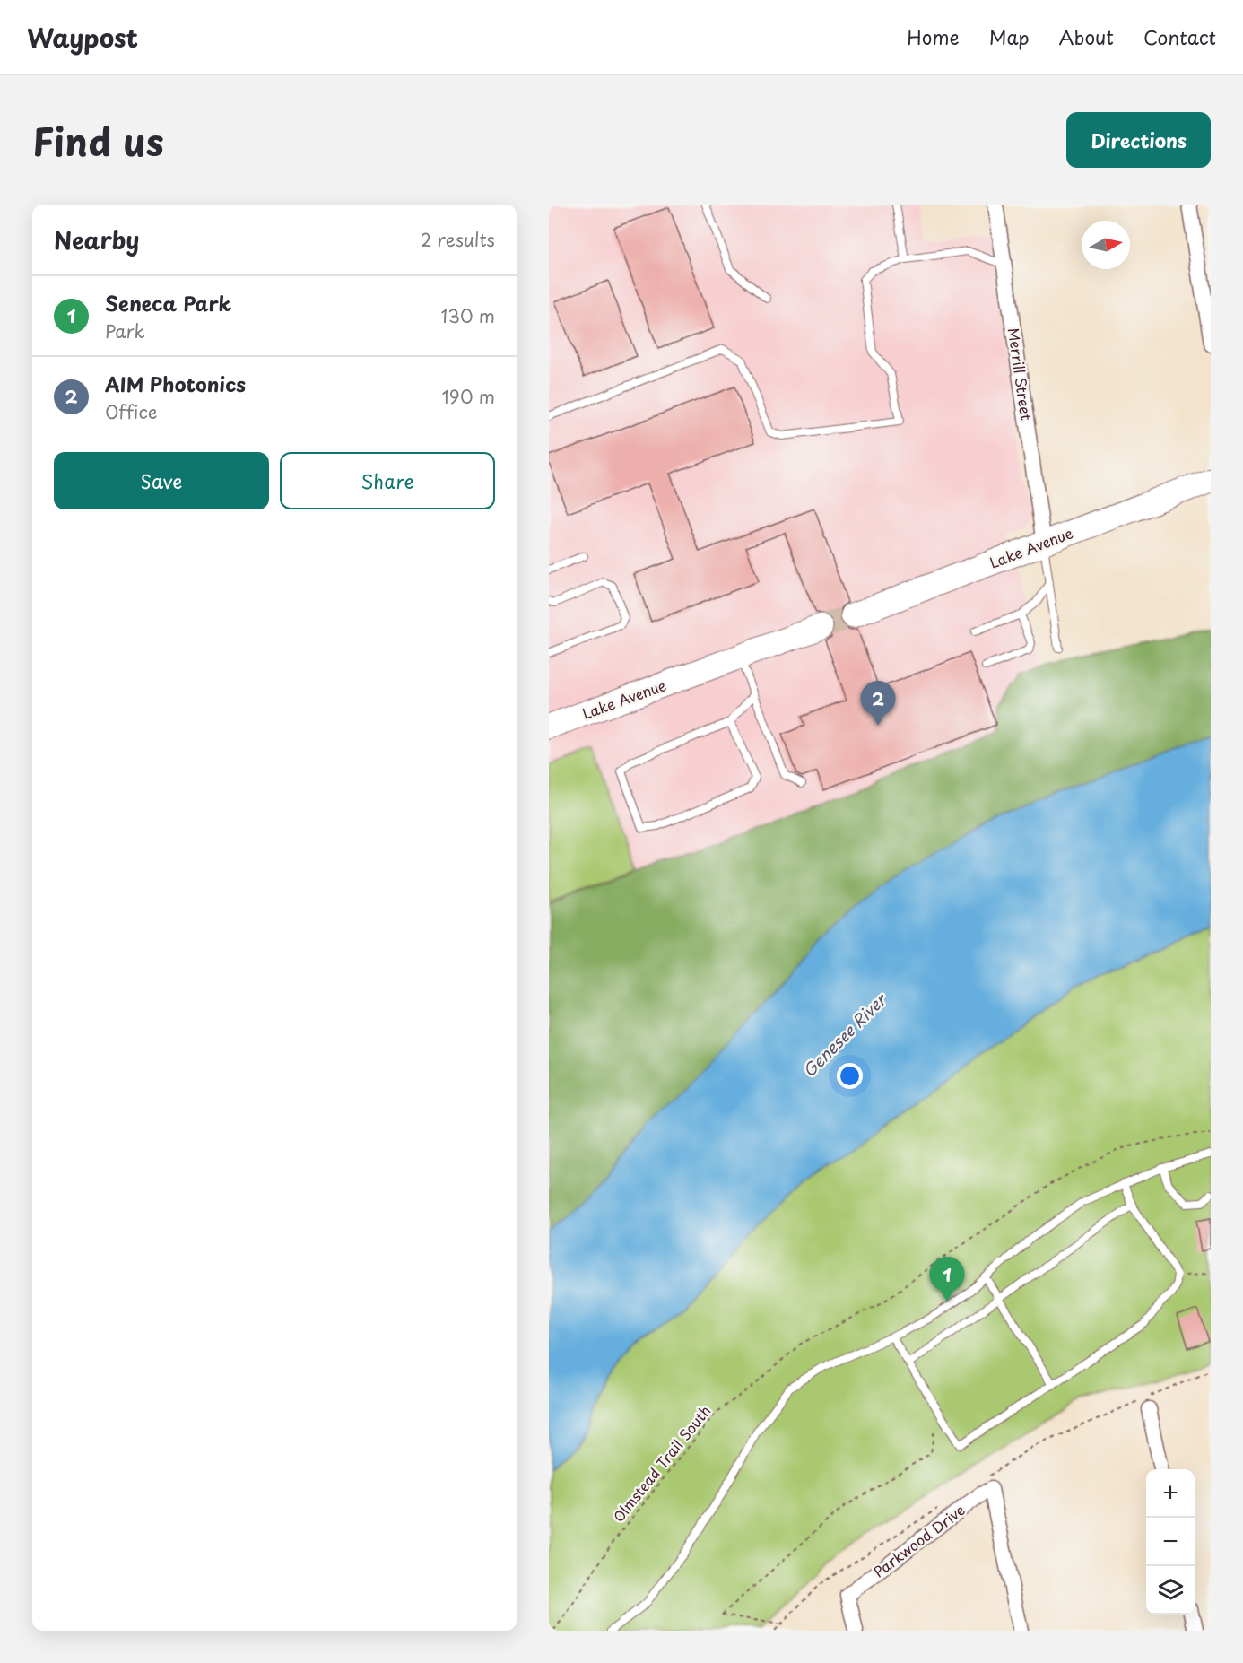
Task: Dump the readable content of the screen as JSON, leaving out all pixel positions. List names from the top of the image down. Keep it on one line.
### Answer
{"streets":{"main road":["Lake Avenue"],"street":["Merrill Street","Parkwood Drive"],"path":["Olmstead Trail South"]},"crossings":[["Merrill Street","Lake Avenue"]],"water":["Genesee River"],"north":"right","page":{"header":"Waypost","nav":["Home","Map","About","Contact"],"title":"Find us","buttons":["Directions",["Save","Share"]],"heading":["Nearby","2 results"],"list":[{"mark":"1","name":"Seneca Park","note":"Park","value":"130 m"},{"mark":"2","name":"AIM Photonics","note":"Office","value":"190 m"}],"pins":["2","1"],"map_buttons":["+","−"]}}
